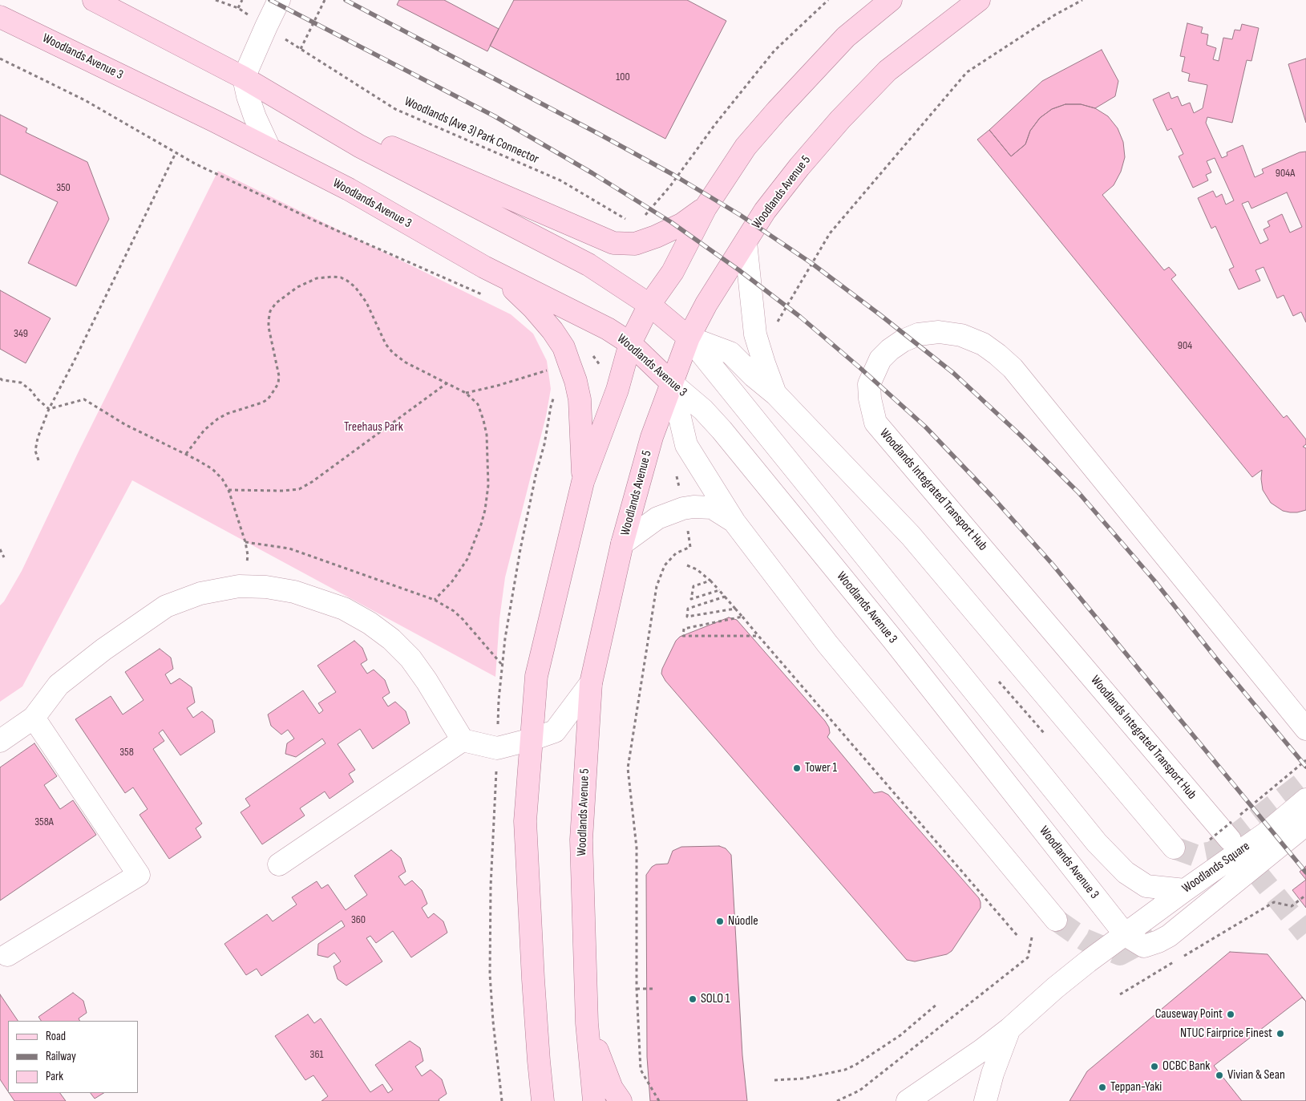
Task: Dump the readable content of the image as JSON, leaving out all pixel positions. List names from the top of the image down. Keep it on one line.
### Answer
{"streets":{"main road":["Woodlands Avenue 3","Woodlands Avenue 5"],"street":["Woodlands Integrated Transport Hub","Woodlands Square"],"path":["Woodlands (Ave 3) Park Connector"]},"crossings":[["Woodlands Avenue 3","Woodlands Avenue 5"],["Woodlands Avenue 3","Woodlands Square"]],"parks":["Treehaus Park"],"places":["Tower 1","Núodle","SOLO 1","Causeway Point","NTUC Fairprice Finest","OCBC Bank","Vivian & Sean","Teppan-Yaki"],"house_numbers":["100","904A","350","349","904","358","358A","360","361"],"legend":["Road","Railway","Park"]}
